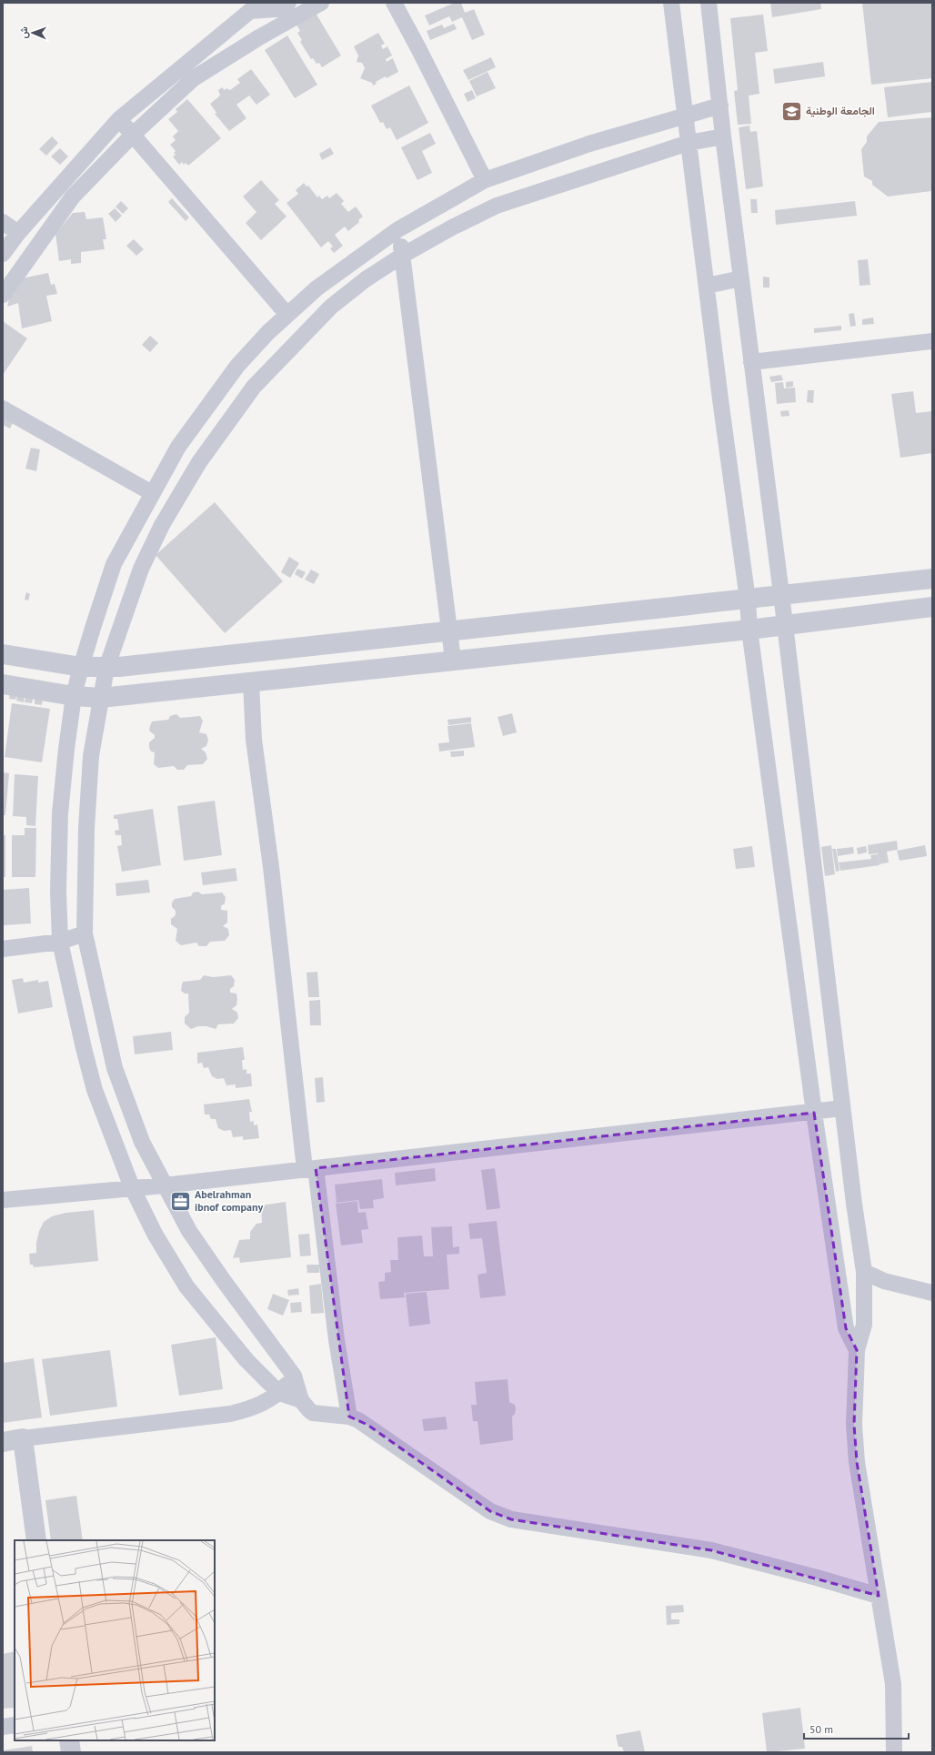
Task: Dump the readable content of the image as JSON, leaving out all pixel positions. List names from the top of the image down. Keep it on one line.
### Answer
{"places":{"school or university":["الجامعة الوطنية"],"office":["Abelrahman ibnof company"]},"scale_bar":"50 m","north":"left"}
